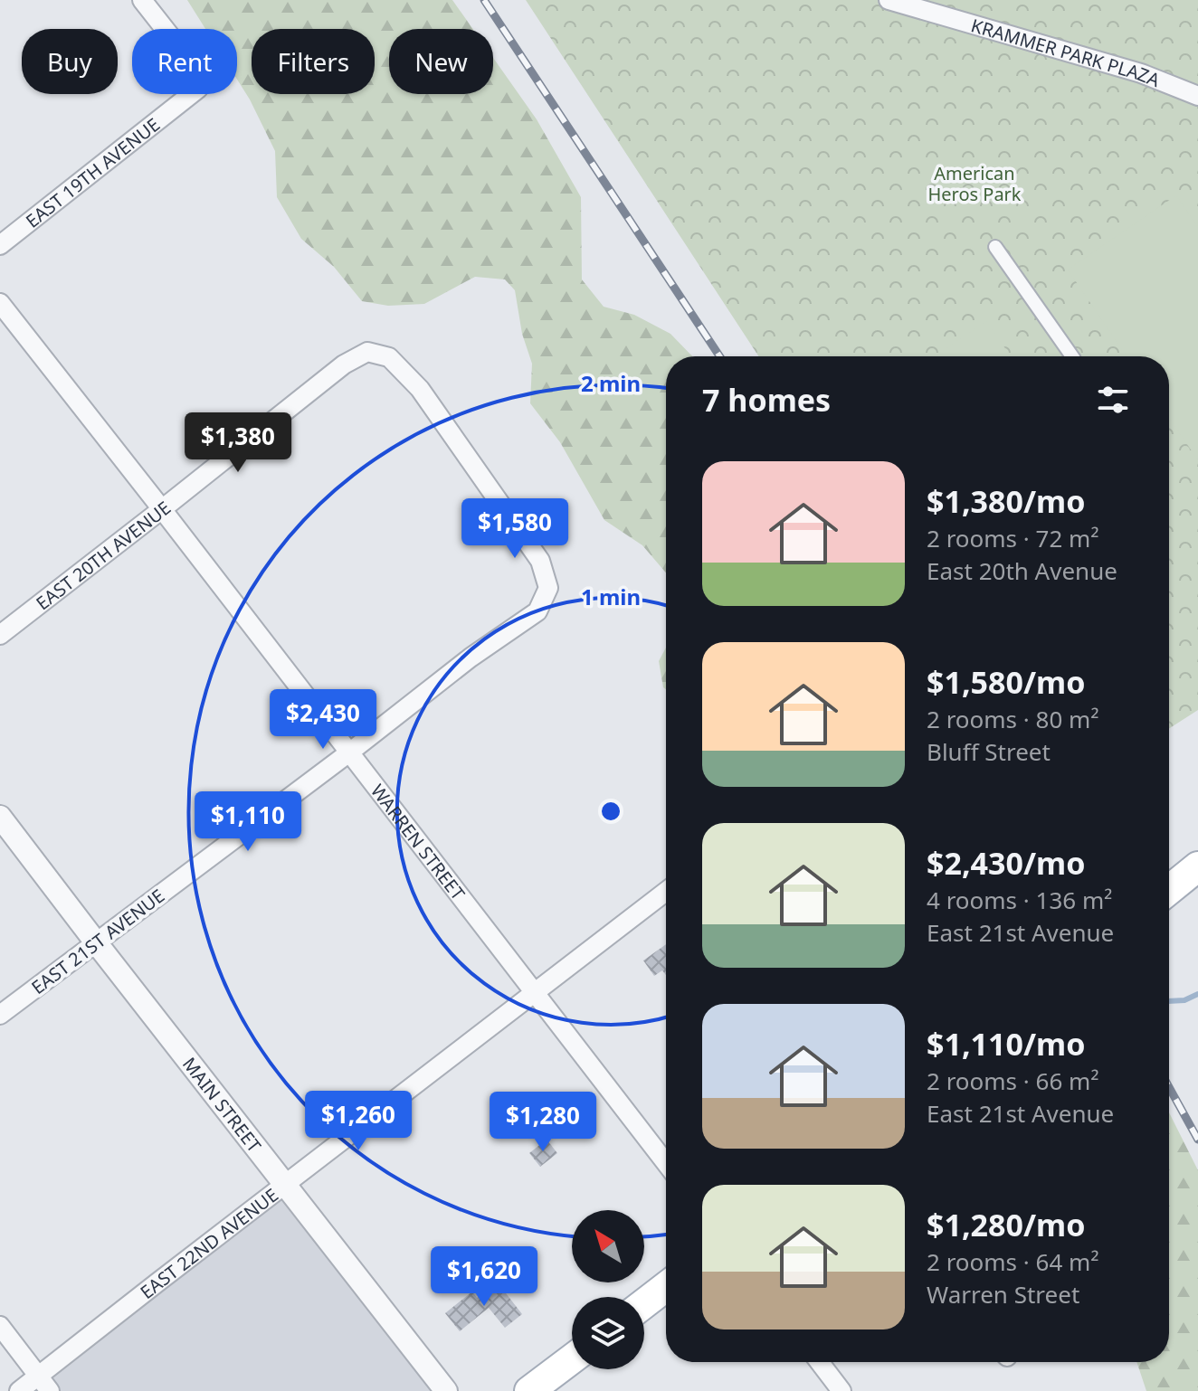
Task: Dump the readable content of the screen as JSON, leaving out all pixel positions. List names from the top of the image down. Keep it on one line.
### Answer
{"streets":{"street":["KRAMMER PARK PLAZA","EAST 19TH AVENUE","EAST 20TH AVENUE","WARREN STREET","EAST 21ST AVENUE","MAIN STREET","EAST 22ND AVENUE"]},"crossings":[["EAST 20TH AVENUE","WARREN STREET"],["EAST 20TH AVENUE","EAST 21ST AVENUE"],["WARREN STREET","EAST 21ST AVENUE"],["WARREN STREET","EAST 22ND AVENUE"],["EAST 21ST AVENUE","MAIN STREET"],["MAIN STREET","EAST 22ND AVENUE"]],"parks":["American Heros Park"],"north":"top left","page":{"chip":["Buy","Rent","Filters","New"],"heading":"7 homes","price":["$1,380","$1,580","$2,430","$1,110","$1,260","$1,280","$1,620"],"list":[{"name":"$1,380/mo","note":"2 rooms · 72 m² · East 20th Avenue"},{"name":"$1,580/mo","note":"2 rooms · 80 m² · Bluff Street"},{"name":"$2,430/mo","note":"4 rooms · 136 m² · East 21st Avenue"},{"name":"$1,110/mo","note":"2 rooms · 66 m² · East 21st Avenue"},{"name":"$1,280/mo","note":"2 rooms · 64 m² · Warren Street"}]},"rings":["2 min","1 min"]}
